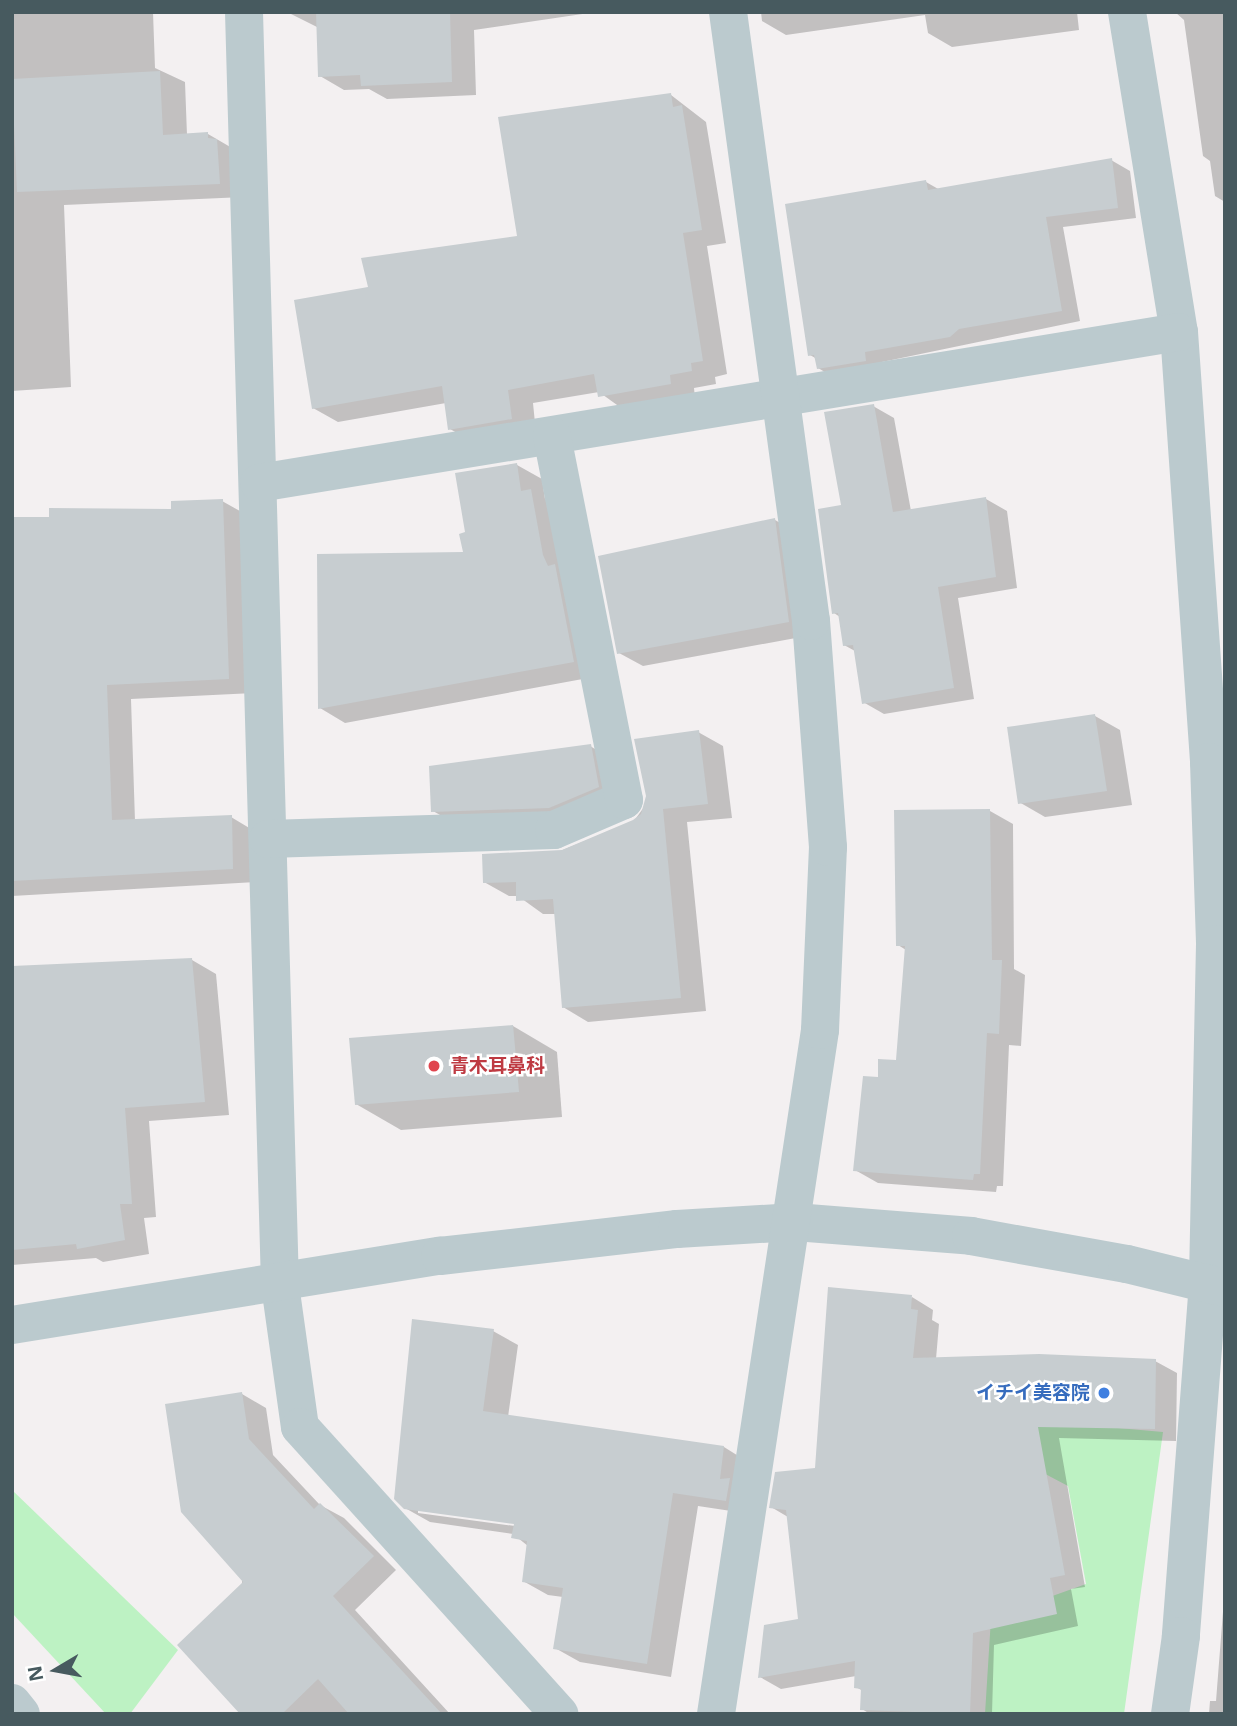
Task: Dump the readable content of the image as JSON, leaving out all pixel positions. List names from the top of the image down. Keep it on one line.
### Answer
{"places":["青木耳鼻科","イチイ美容院"],"north":"left"}
